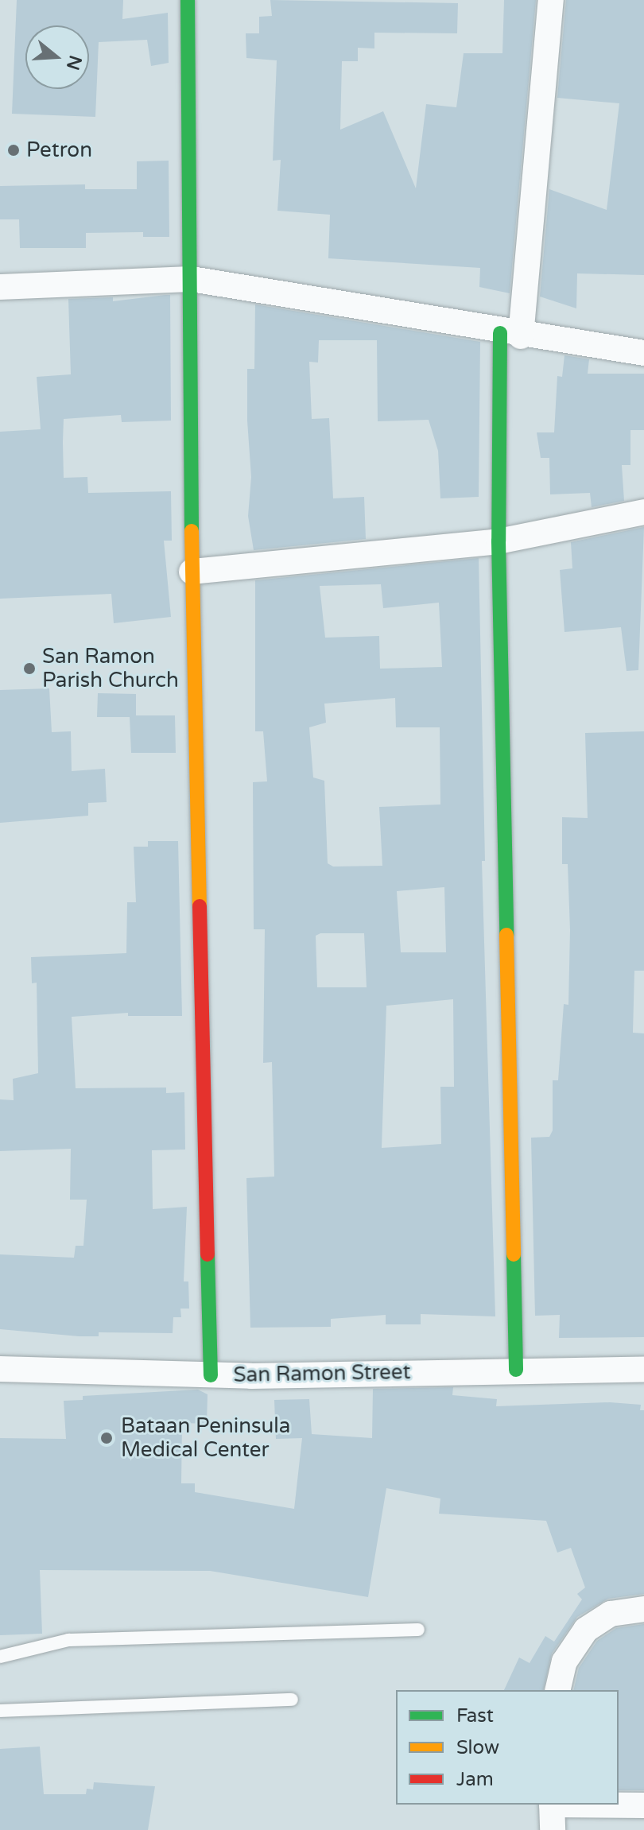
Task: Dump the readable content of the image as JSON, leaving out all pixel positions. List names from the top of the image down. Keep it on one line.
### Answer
{"streets":{"street":["San Ramon Street"]},"places":["Petron","San Ramon Parish Church","Bataan Peninsula Medical Center"],"legend":["Fast","Slow","Jam"],"north":"right"}
